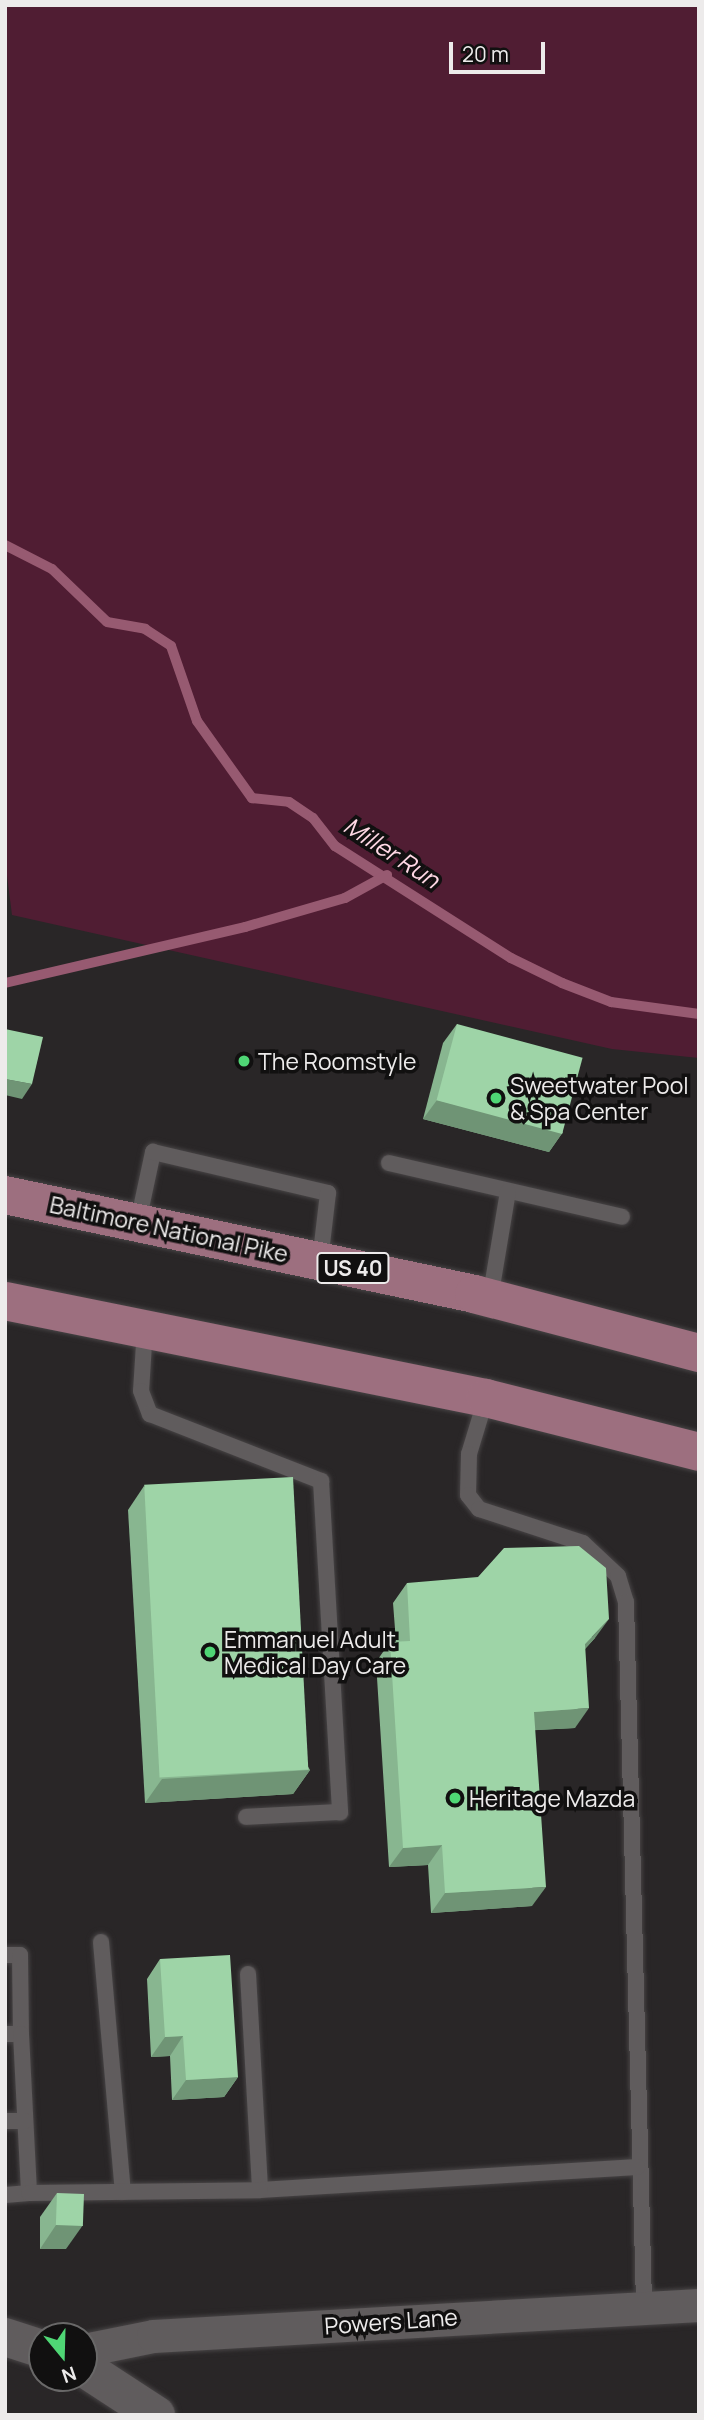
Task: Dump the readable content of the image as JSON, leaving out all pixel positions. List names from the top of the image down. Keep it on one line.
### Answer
{"streets":{"main road":["Baltimore National Pike","US 40"],"street":["Powers Lane"]},"water":["Miller Run"],"places":["The Roomstyle","Sweetwater Pool & Spa Center","Emmanuel Adult Medical Day Care","Heritage Mazda"],"scale_bar":"20 m","north":"bottom"}
